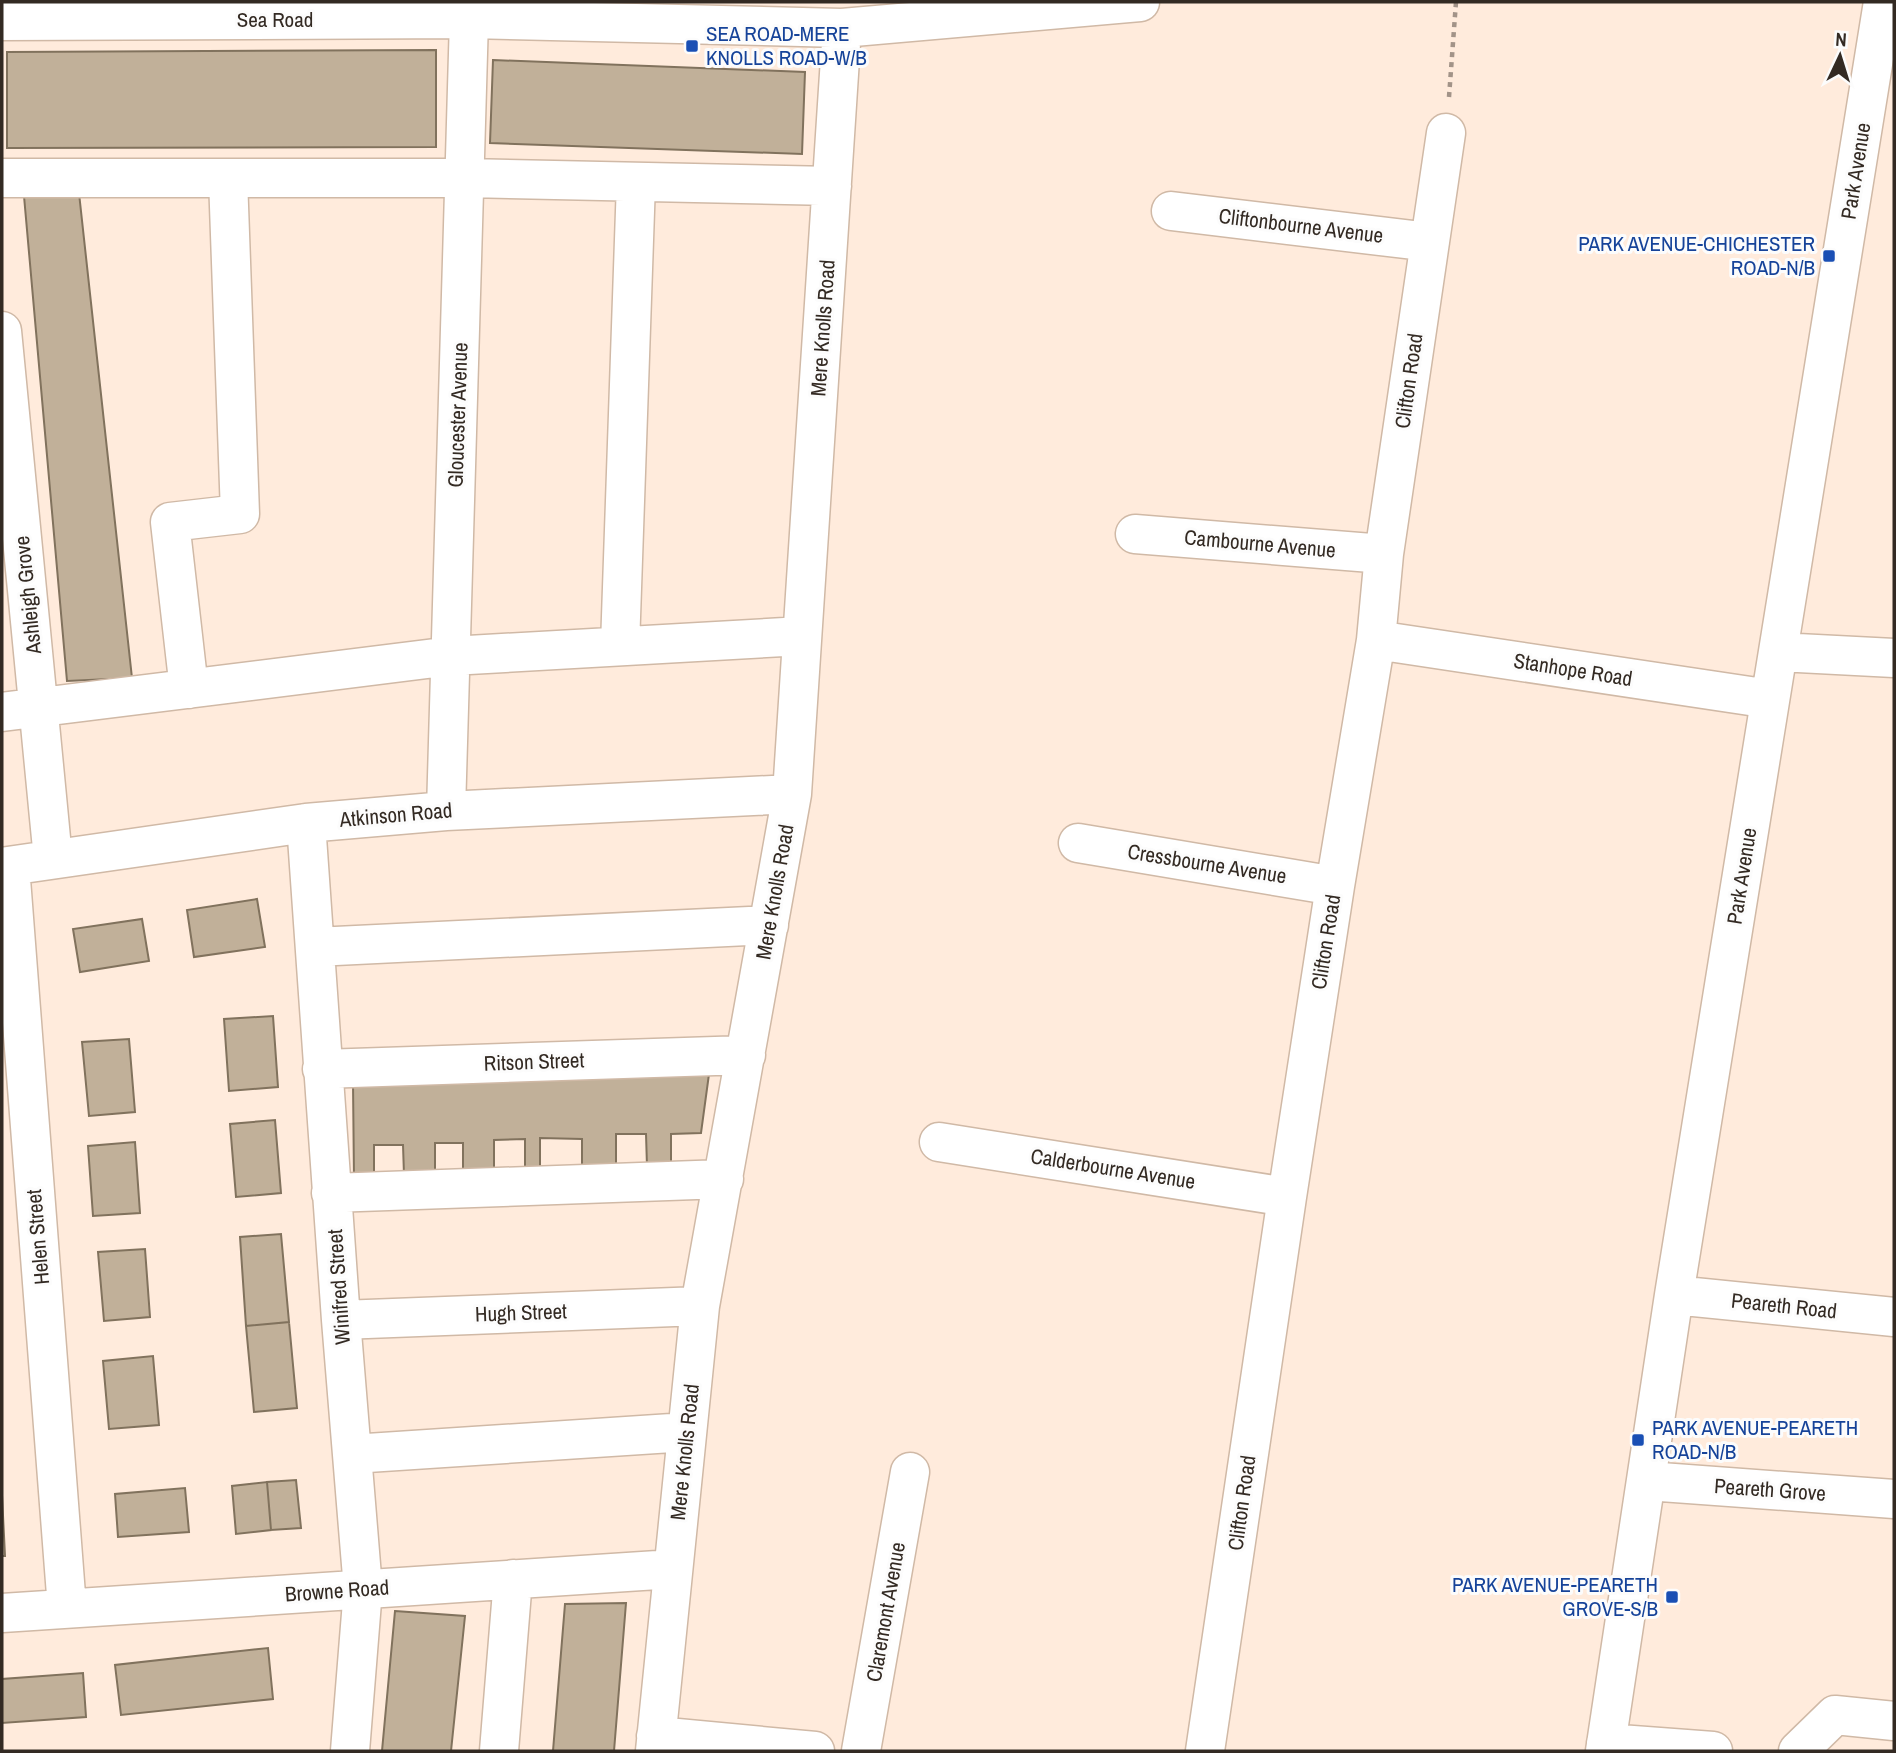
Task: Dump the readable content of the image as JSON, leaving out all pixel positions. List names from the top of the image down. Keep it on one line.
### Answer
{"streets":{"street":["Sea Road","Park Avenue","Cliftonbourne Avenue","Mere Knolls Road","Clifton Road","Gloucester Avenue","Cambourne Avenue","Ashleigh Grove","Stanhope Road","Atkinson Road","Cressbourne Avenue","Ritson Street","Calderbourne Avenue","Helen Street","Winifred Street","Peareth Road","Hugh Street","Peareth Grove","Browne Road","Claremont Avenue"]},"crossings":[["Sea Road","Mere Knolls Road"],["Sea Road","Gloucester Avenue"],["Park Avenue","Stanhope Road"],["Park Avenue","Peareth Road"],["Park Avenue","Peareth Grove"],["Cliftonbourne Avenue","Clifton Road"],["Mere Knolls Road","Atkinson Road"],["Mere Knolls Road","Ritson Street"],["Mere Knolls Road","Hugh Street"],["Mere Knolls Road","Browne Road"],["Clifton Road","Cambourne Avenue"],["Clifton Road","Stanhope Road"],["Clifton Road","Cressbourne Avenue"],["Clifton Road","Calderbourne Avenue"],["Gloucester Avenue","Atkinson Road"],["Ashleigh Grove","Atkinson Road"],["Atkinson Road","Helen Street"],["Atkinson Road","Winifred Street"],["Ritson Street","Winifred Street"],["Helen Street","Browne Road"],["Winifred Street","Hugh Street"],["Winifred Street","Browne Road"]],"places":{"transit":["SEA ROAD-MERE KNOLLS ROAD-W/B","PARK AVENUE-CHICHESTER ROAD-N/B","PARK AVENUE-PEARETH ROAD-N/B","PARK AVENUE-PEARETH GROVE-S/B"]},"north":"top"}
